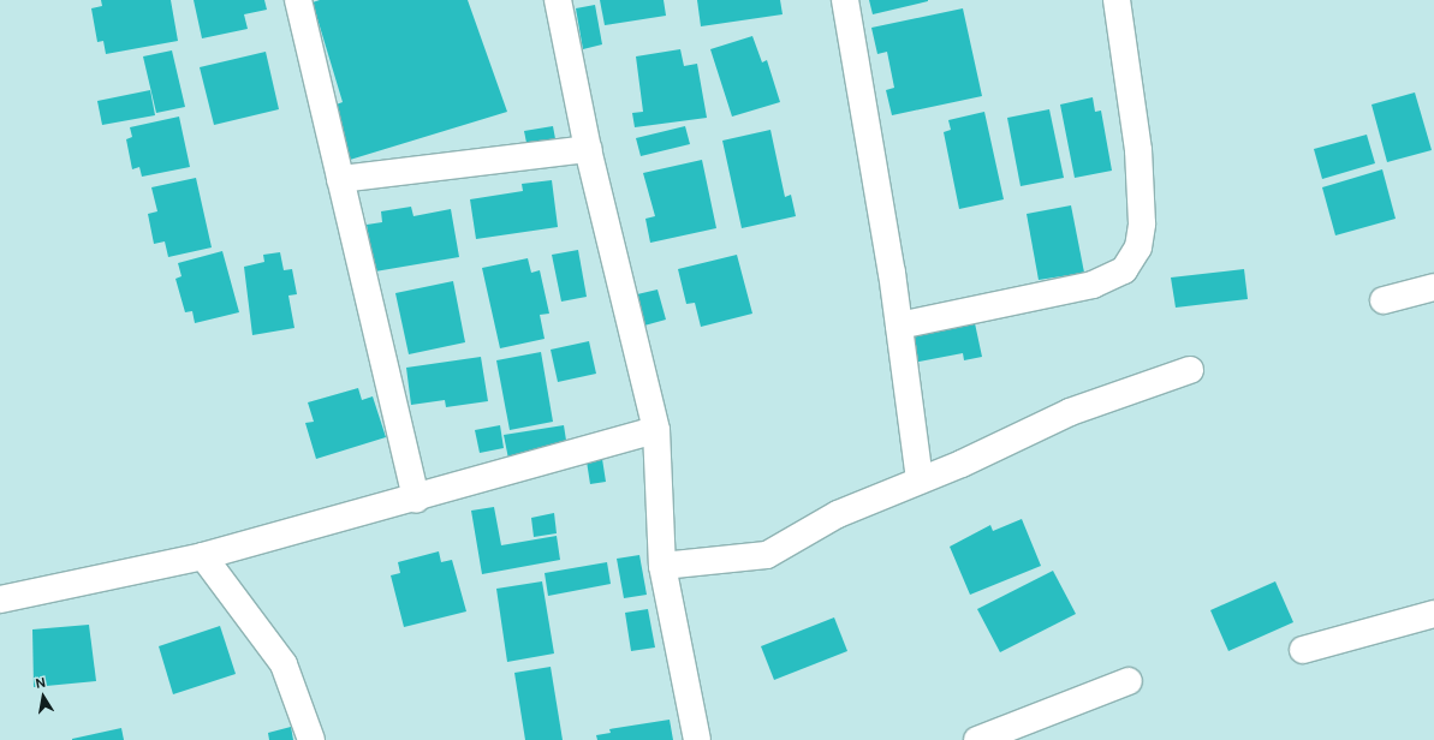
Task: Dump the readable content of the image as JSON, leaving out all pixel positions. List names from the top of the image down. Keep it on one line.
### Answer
{"north":"top"}
